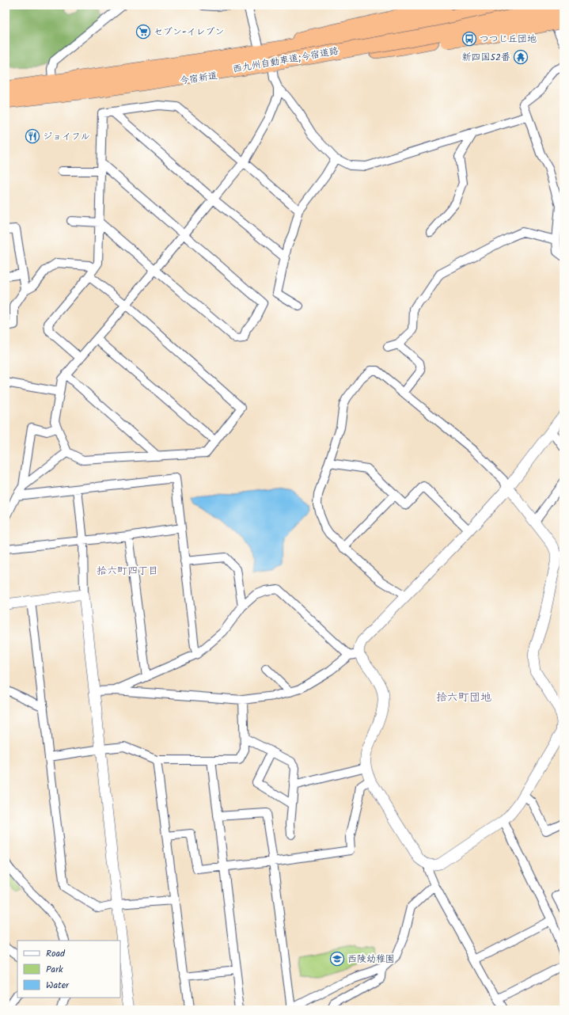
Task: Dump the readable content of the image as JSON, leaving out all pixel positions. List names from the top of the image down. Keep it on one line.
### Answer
{"streets":{"highway":["西九州自動車道;今宿道路","今宿新道"]},"crossings":[["西九州自動車道;今宿道路","今宿新道"]],"districts":["拾六町四丁目","拾六町団地"],"places":{"supermarket":["セブン-イレブン"],"bus stop":["つつじ丘団地"],"temple":["新四国52番"],"restaurant":["ジョイフル"],"school or university":["西陵幼稚園"]},"legend":["Road","Park","Water"]}
